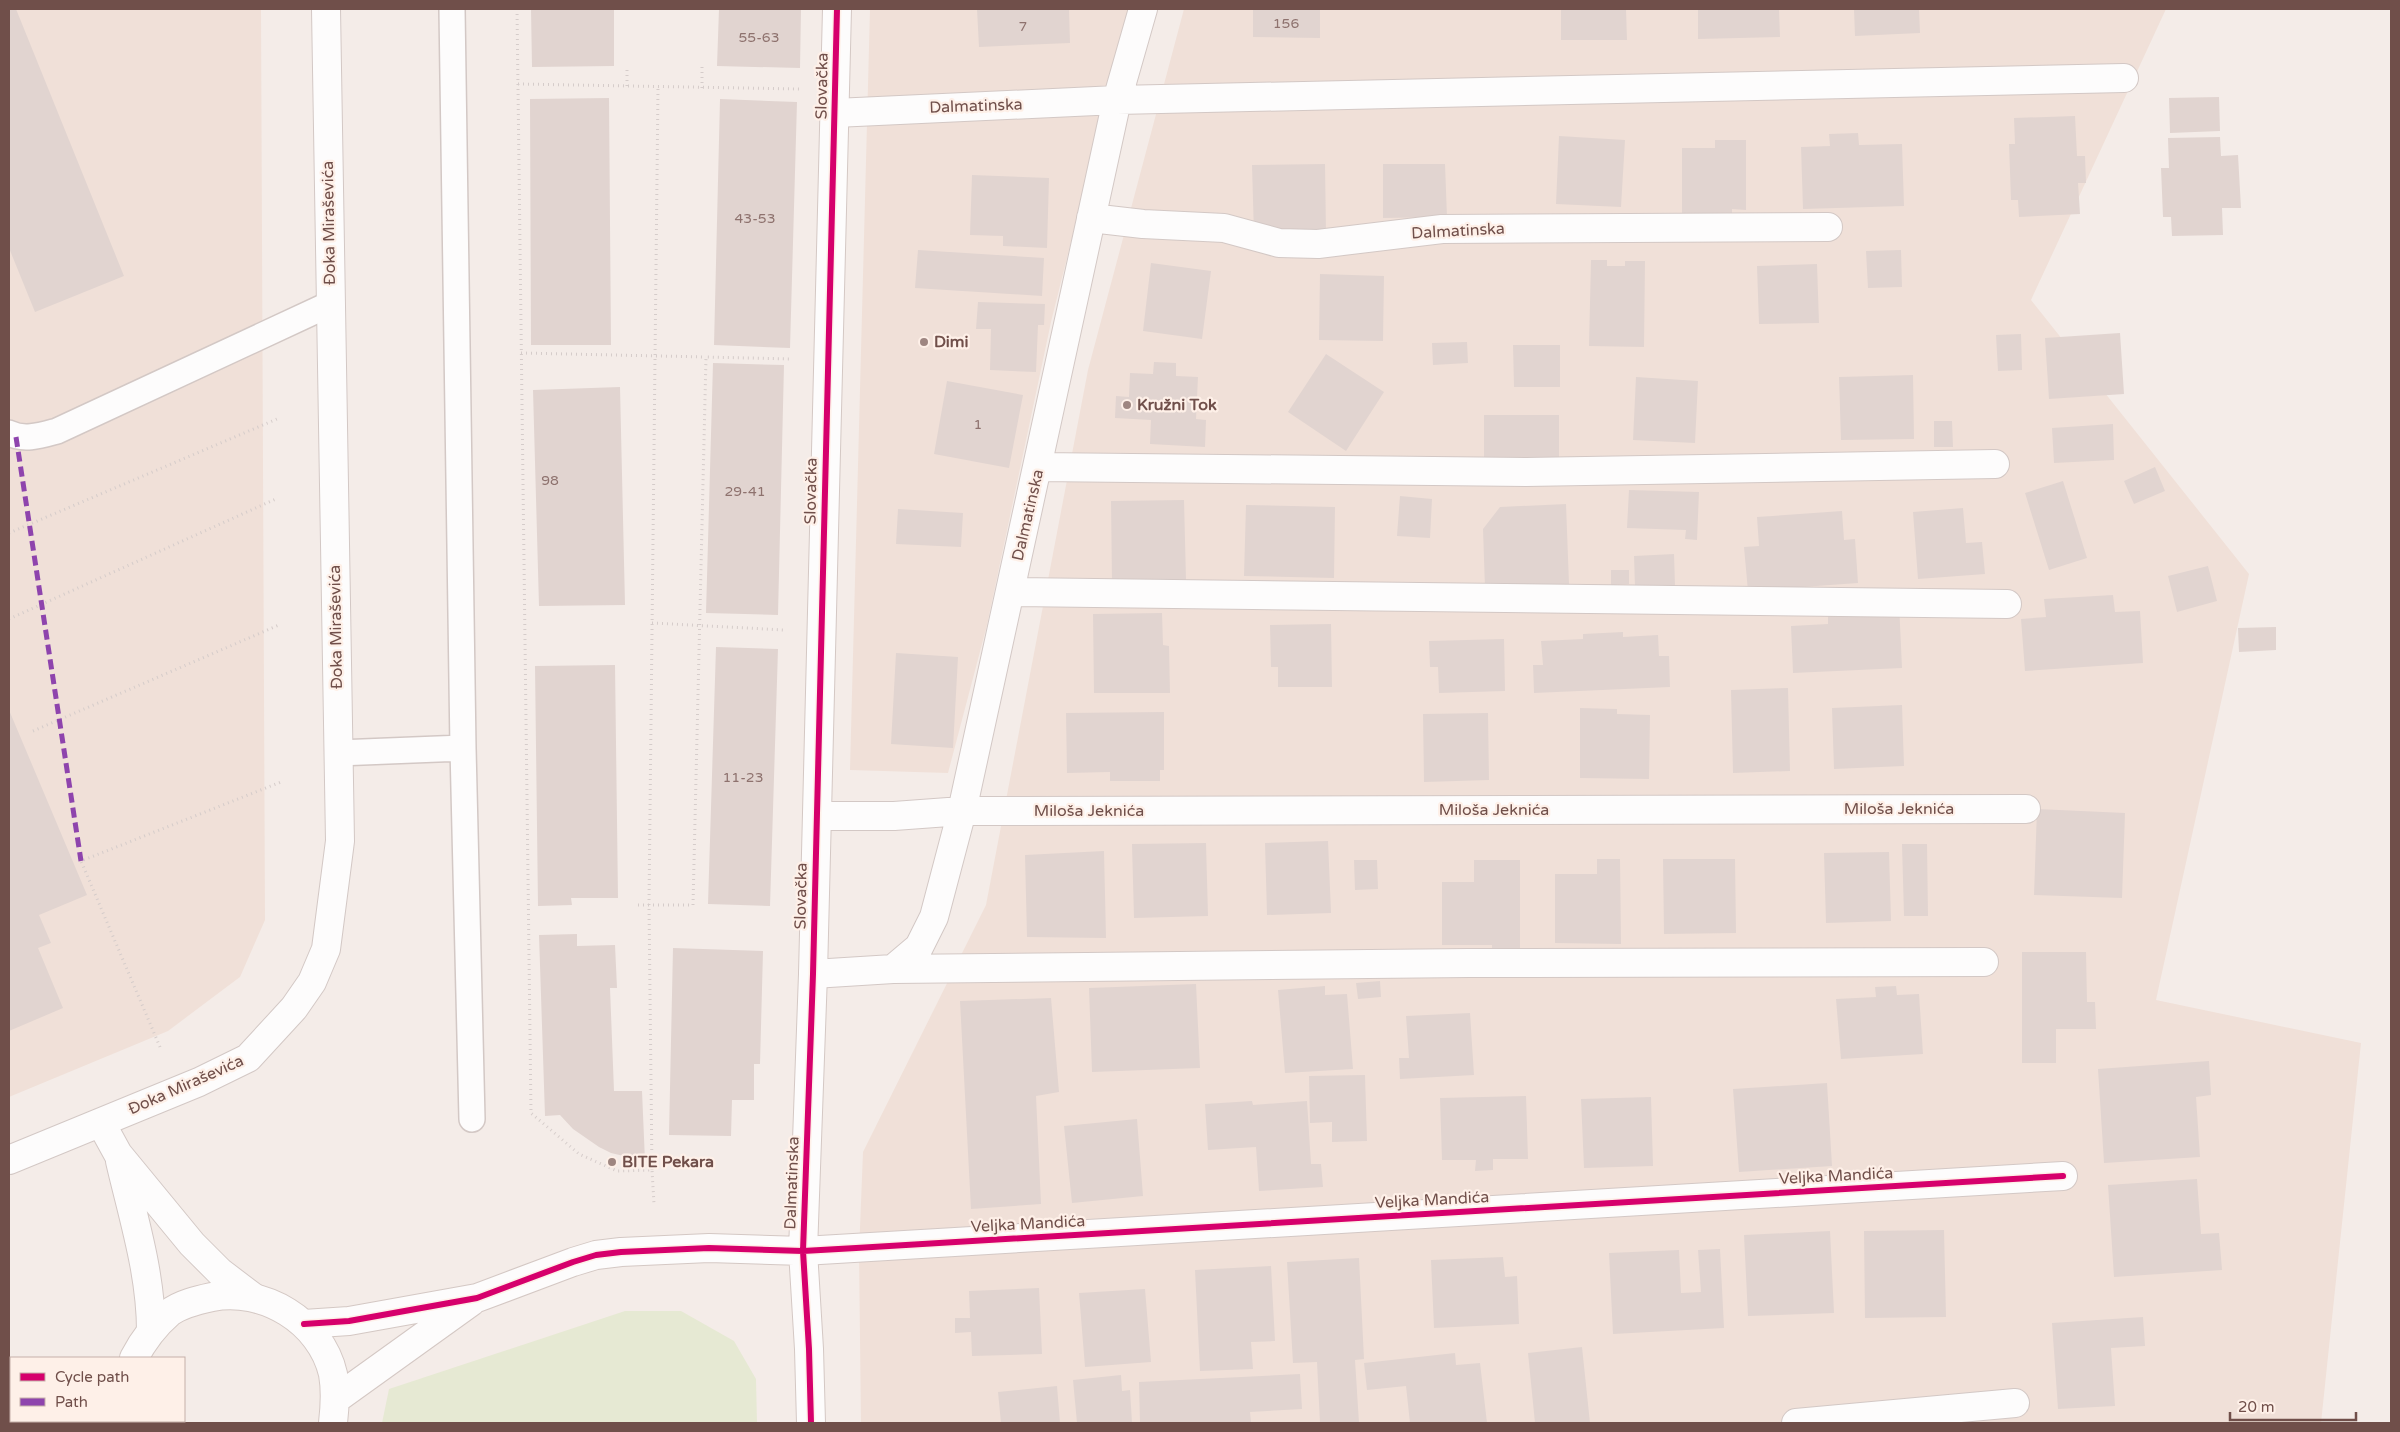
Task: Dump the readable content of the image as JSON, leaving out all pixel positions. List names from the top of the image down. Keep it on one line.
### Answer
{"streets":{"street":["Slovačka","Dalmatinska","Đoka Miraševića","Miloša Jeknića","Veljka Mandića"]},"crossings":[["Slovačka","Dalmatinska"],["Dalmatinska","Miloša Jeknića"],["Dalmatinska","Veljka Mandića"]],"places":["Dimi","Kružni Tok","BITE Pekara"],"house_numbers":["156","7","55-63","43-53","1","98","29-41","11-23"],"legend":["Cycle path","Path"],"scale_bar":"20 m"}
